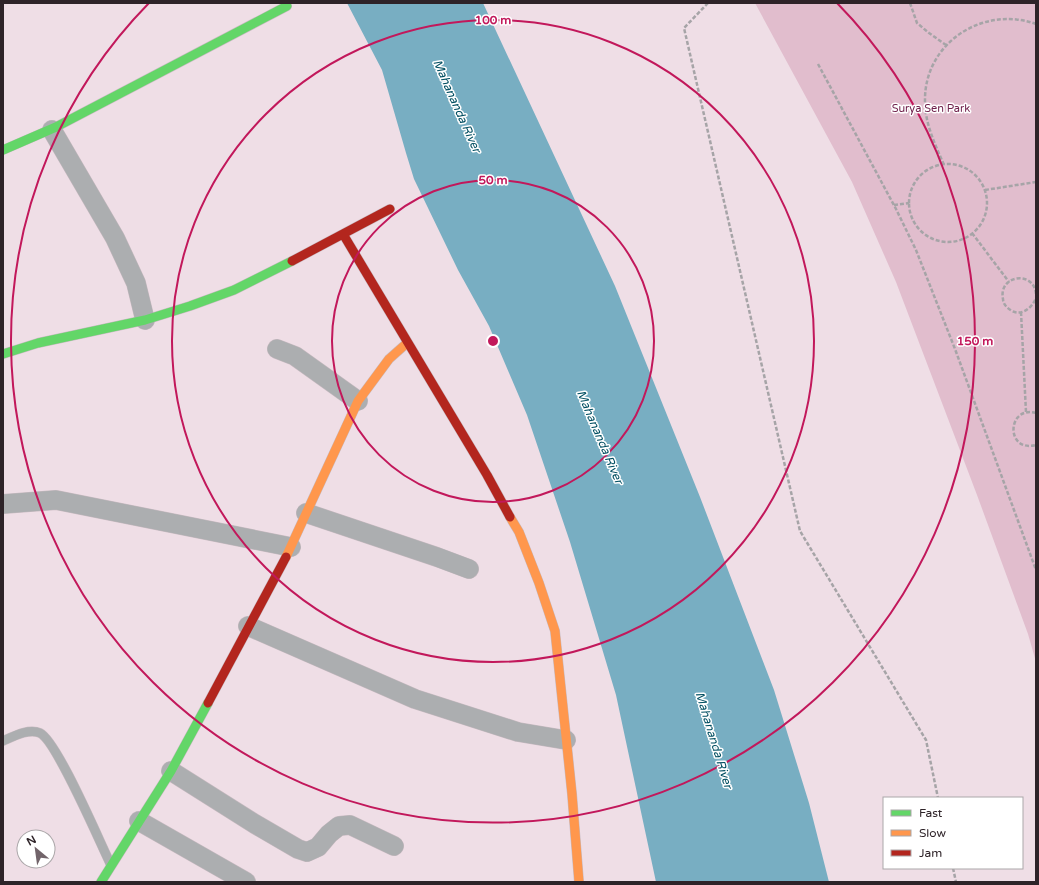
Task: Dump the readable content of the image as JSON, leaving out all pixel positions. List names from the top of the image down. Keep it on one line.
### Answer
{"water":["Mahananda River"],"parks":["Surya Sen Park"],"legend":["Fast","Slow","Jam"],"north":"top left","rings":["100 m","50 m","150 m"]}
